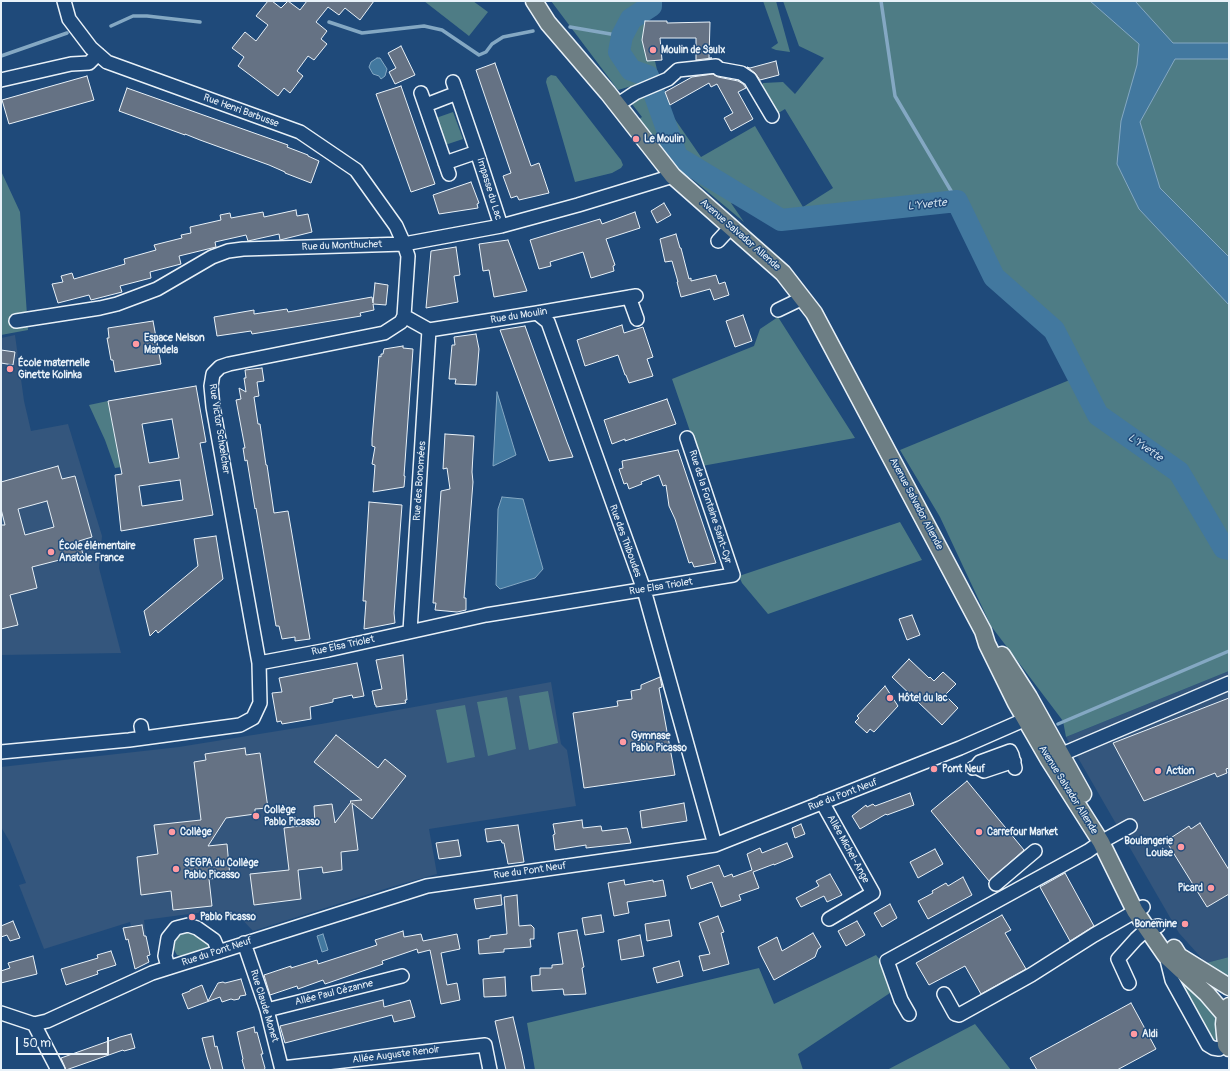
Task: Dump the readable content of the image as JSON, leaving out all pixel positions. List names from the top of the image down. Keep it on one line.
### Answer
{"streets":{"main road":["Avenue Salvador Allende"],"street":["Rue Henri Barbusse","Impasse du Lac","Rue du Monthuchet","Rue du Moulin","Rue Victor Schœlcher","Rue des Bonomées","Rue de la Fontaine Saint-Cyr","Rue des Thiboudes","Rue Elsa Triolet","Rue du Pont Neuf","Allée Michel-Ange","Allée Paul Cézanne","Rue Claude Monet","Allée Auguste Renoir"]},"crossings":[["Rue Henri Barbusse","Rue du Monthuchet"],["Impasse du Lac","Rue du Monthuchet"],["Avenue Salvador Allende","Rue du Monthuchet"],["Avenue Salvador Allende","Rue du Pont Neuf"],["Rue du Moulin","Rue des Bonomées"],["Rue du Moulin","Rue des Thiboudes"],["Rue Victor Schœlcher","Rue Elsa Triolet"],["Rue des Bonomées","Rue Elsa Triolet"],["Rue de la Fontaine Saint-Cyr","Rue Elsa Triolet"],["Rue des Thiboudes","Rue Elsa Triolet"],["Rue des Thiboudes","Rue du Pont Neuf"],["Rue du Pont Neuf","Allée Michel-Ange"],["Rue du Pont Neuf","Rue Claude Monet"],["Allée Paul Cézanne","Rue Claude Monet"],["Rue Claude Monet","Allée Auguste Renoir"]],"water":["L'Yvette"],"places":["Moulin de Saulx","Le Moulin","Espace Nelson Mandela","École maternelle Ginette Kolinka","École élémentaire Anatole France","Hôtel du lac","Gymnase Pablo Picasso","Pont Neuf","Action","Collège Pablo Picasso","Collège","Carrefour Market","Boulangerie Louise","SEGPA du Collège Pablo Picasso","Picard","Pablo Picasso","Bonemine","Aldi"],"scale_bar":"50 m"}
